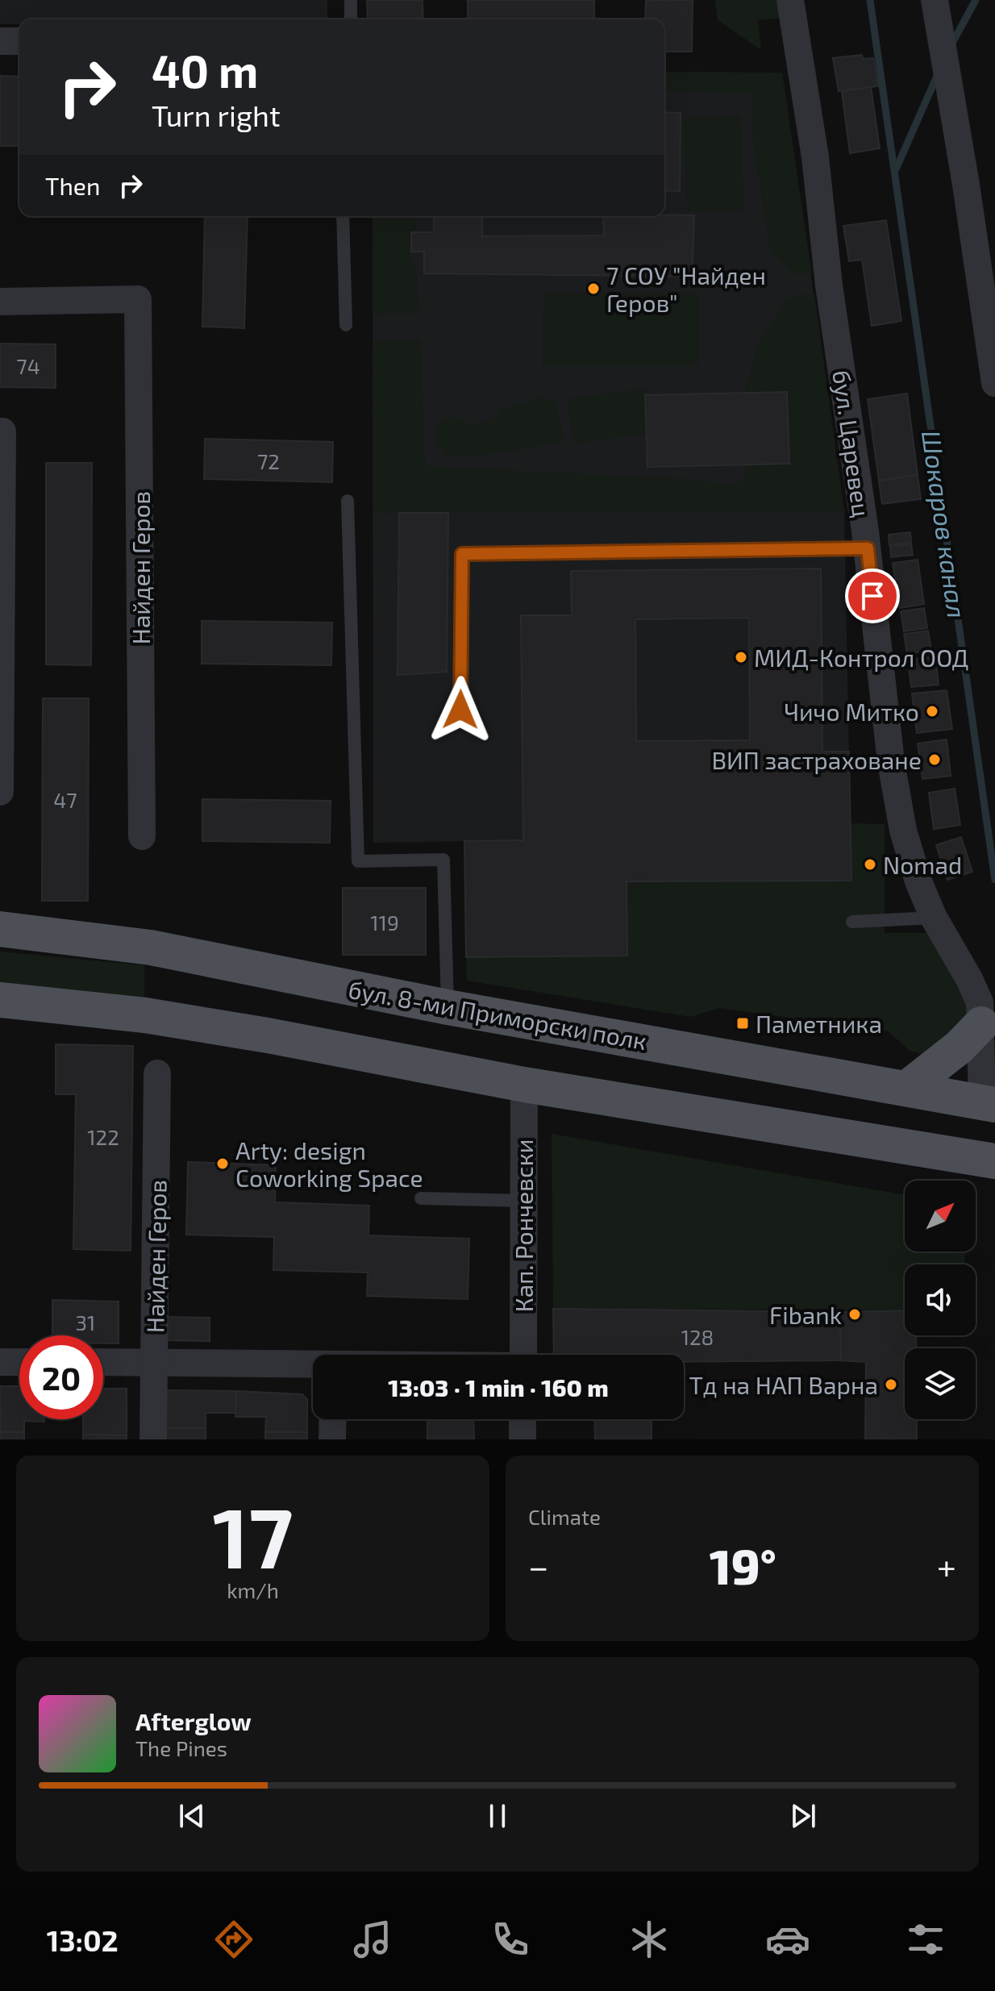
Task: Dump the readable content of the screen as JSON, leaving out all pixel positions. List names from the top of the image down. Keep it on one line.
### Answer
{"streets":{"main road":["бул. 8-ми Приморски полк"],"street":["бул. Царевец","Найден Геров","Кап. Рончевски"]},"crossings":[["бул. Царевец","бул. 8-ми Приморски полк"]],"water":["Шокаров канал"],"places":{"other":["7 СОУ \"Найден Геров\"","МИД-Контрол ООД","Чичо Митко","ВИП застраховане","Nomad","Arty: design Coworking Space","Fibank","Тд на НАП Варна"],"transit":["Паметника"]},"house_numbers":["74","72","47","119","122","31","128"],"north":"top right","page":{"turn":["40 m","Turn right"],"then":"Then","limit":"20","trip":"13:03 · 1 min · 160 m","tile":[["17","km/h"],"Climate"],"heat":["−","19°","+"],"song":["Afterglow","The Pines"],"tabs":"13:02"}}
